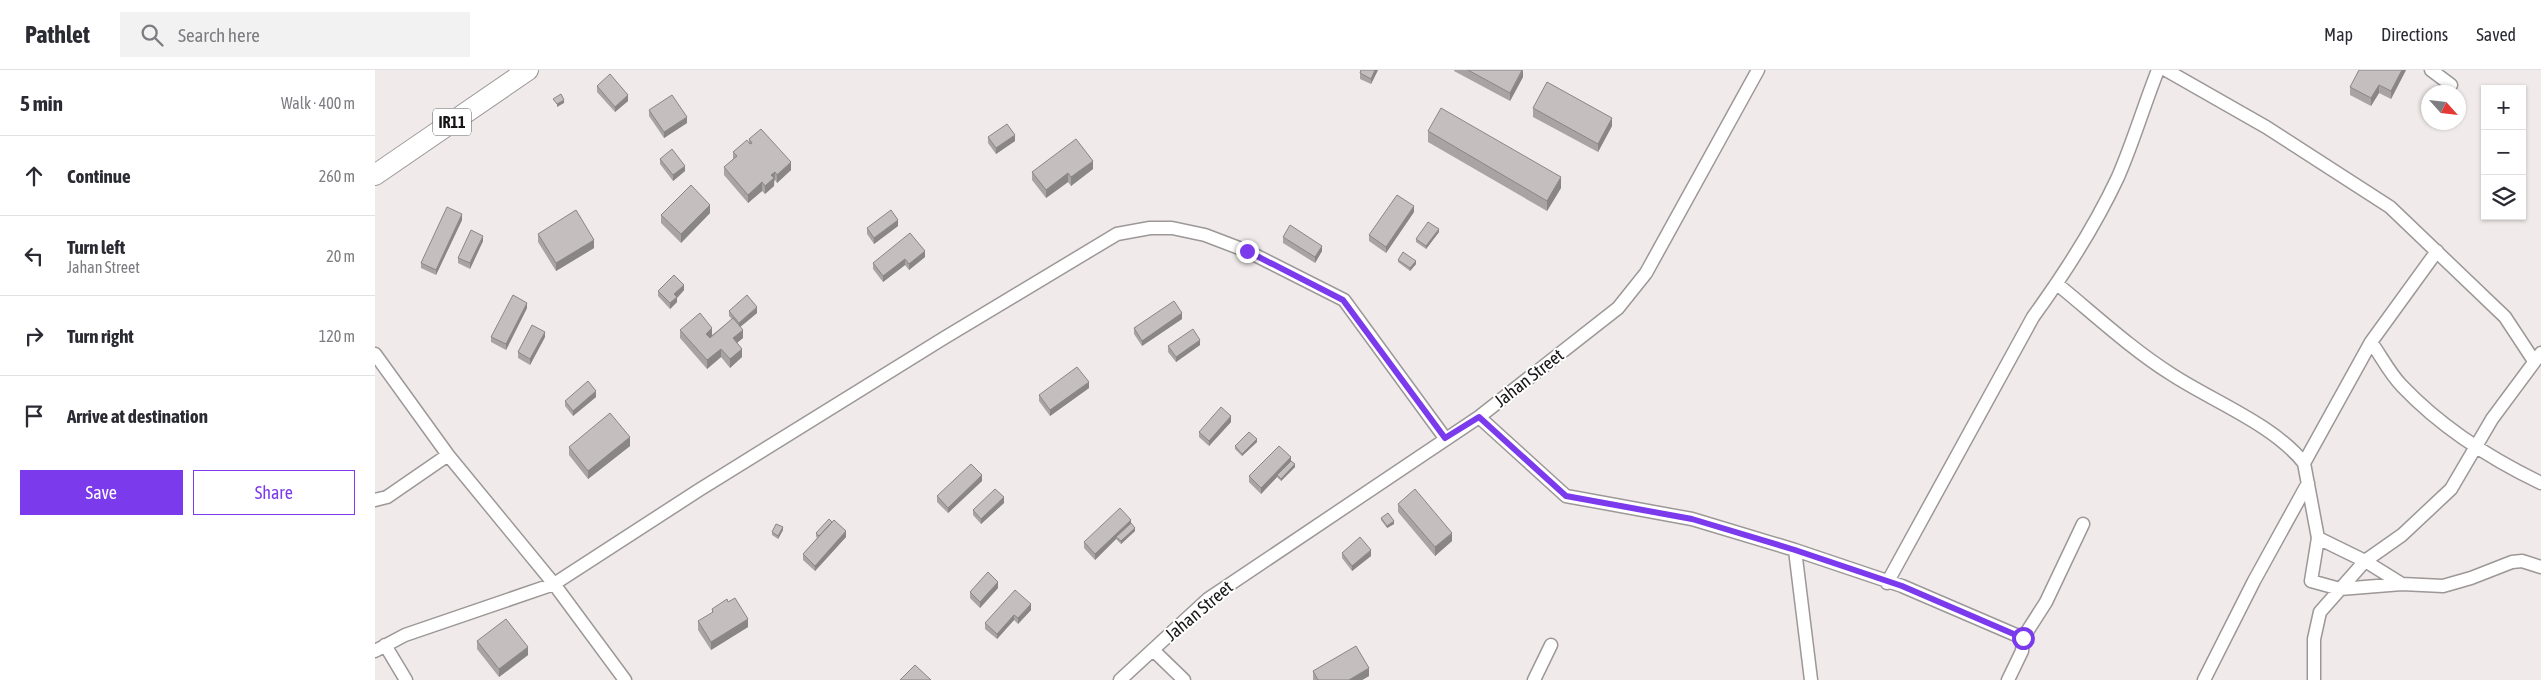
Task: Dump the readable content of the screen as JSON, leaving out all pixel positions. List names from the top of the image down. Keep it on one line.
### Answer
{"streets":{"main road":["IR11"],"street":["Jahan Street"]},"north":"bottom right","page":{"header":"Pathlet","search":"Search here","nav":["Map","Directions","Saved"],"heading":["5 min","Walk · 400 m"],"map_buttons":["+","−"],"list":[["Continue","260 m"],["Turn left","Jahan Street","20 m"],["Turn right","120 m"],"Arrive at destination"],"buttons":["Save","Share"]}}
